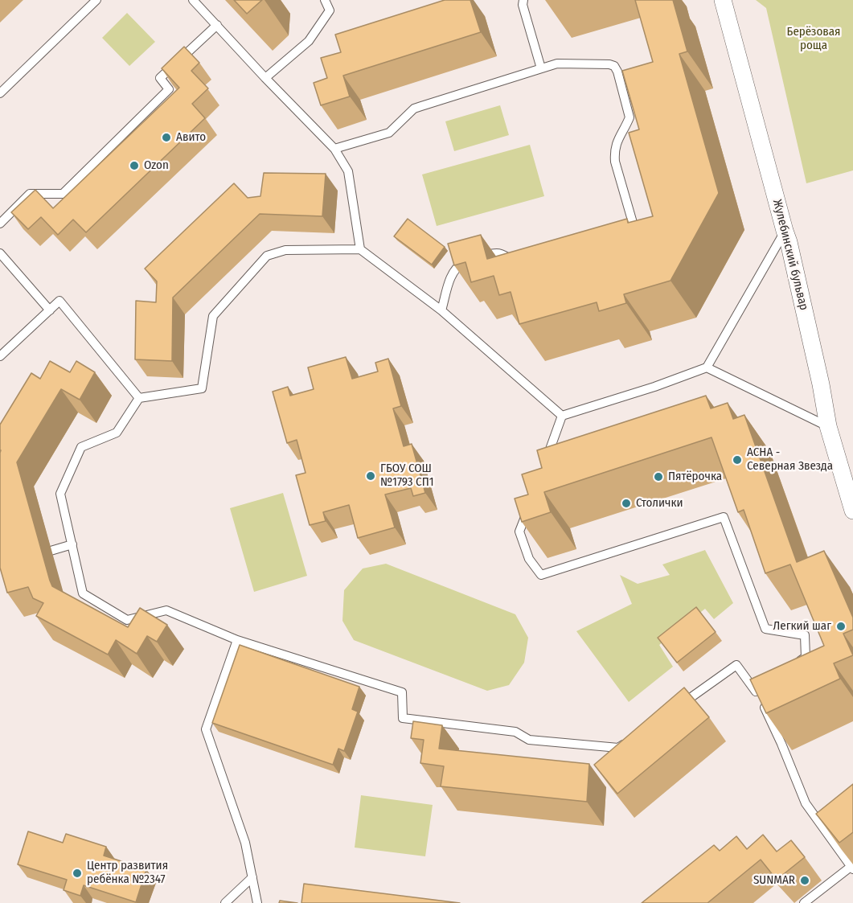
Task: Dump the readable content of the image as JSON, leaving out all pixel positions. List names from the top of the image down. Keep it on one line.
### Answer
{"streets":{"street":["Жулебинский бульвар"]},"parks":["Берёзовая роща"],"places":["Авито","Ozon","АСНА - Северная Звезда","ГБОУ СОШ №1793 СП1","Пятёрочка","Столички","Легкий шаг","Центр развития ребёнка №2347","SUNMAR"]}
